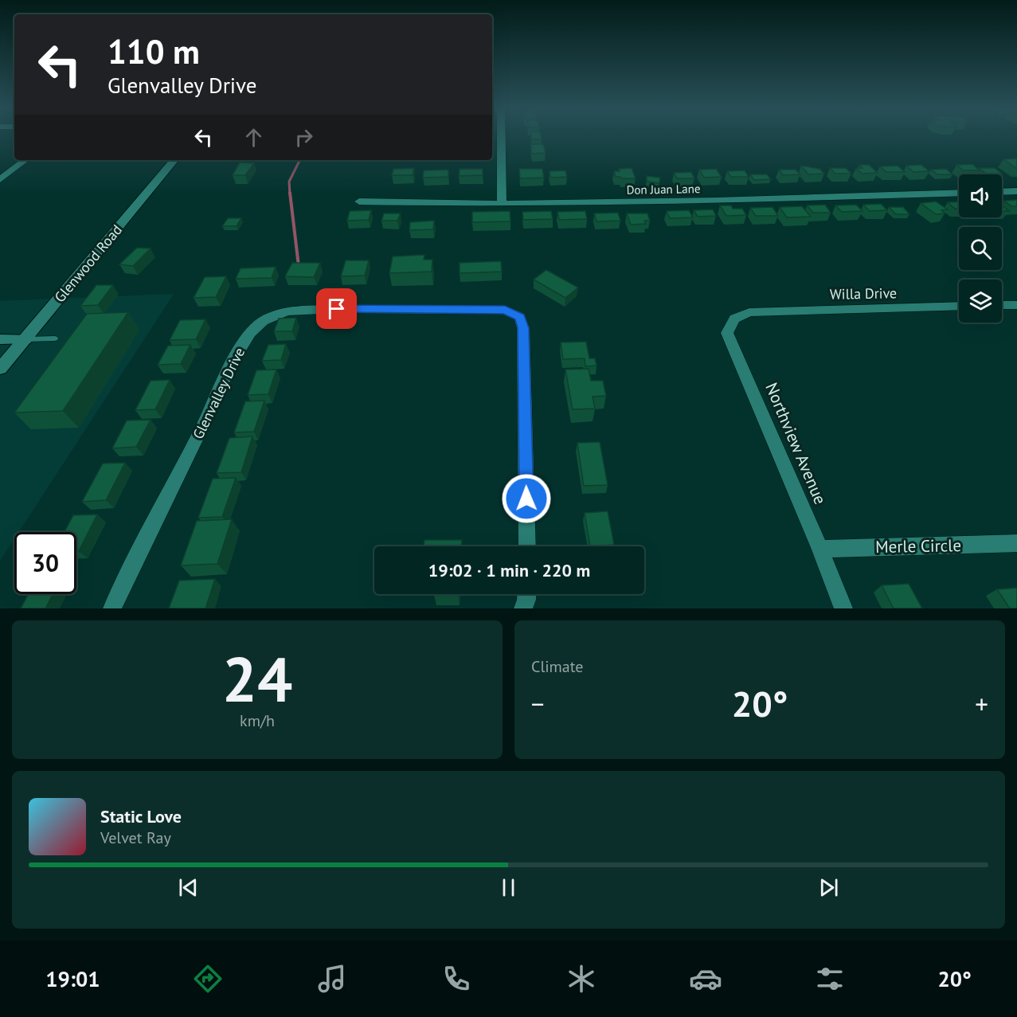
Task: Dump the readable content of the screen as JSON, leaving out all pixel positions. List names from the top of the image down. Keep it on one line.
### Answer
{"streets":{"main road":["Glenwood Road"],"street":["Don Juan Lane","Willa Drive","Glenvalley Drive","Northview Avenue","Merle Circle"]},"crossings":[["Willa Drive","Northview Avenue"],["Northview Avenue","Merle Circle"]],"page":{"turn":["110 m","Glenvalley Drive"],"limit":"30","trip":"19:02 · 1 min · 220 m","tile":[["24","km/h"],"Climate"],"heat":["−","20°","+"],"song":["Static Love","Velvet Ray"],"tabs":["19:01","20°"]}}
